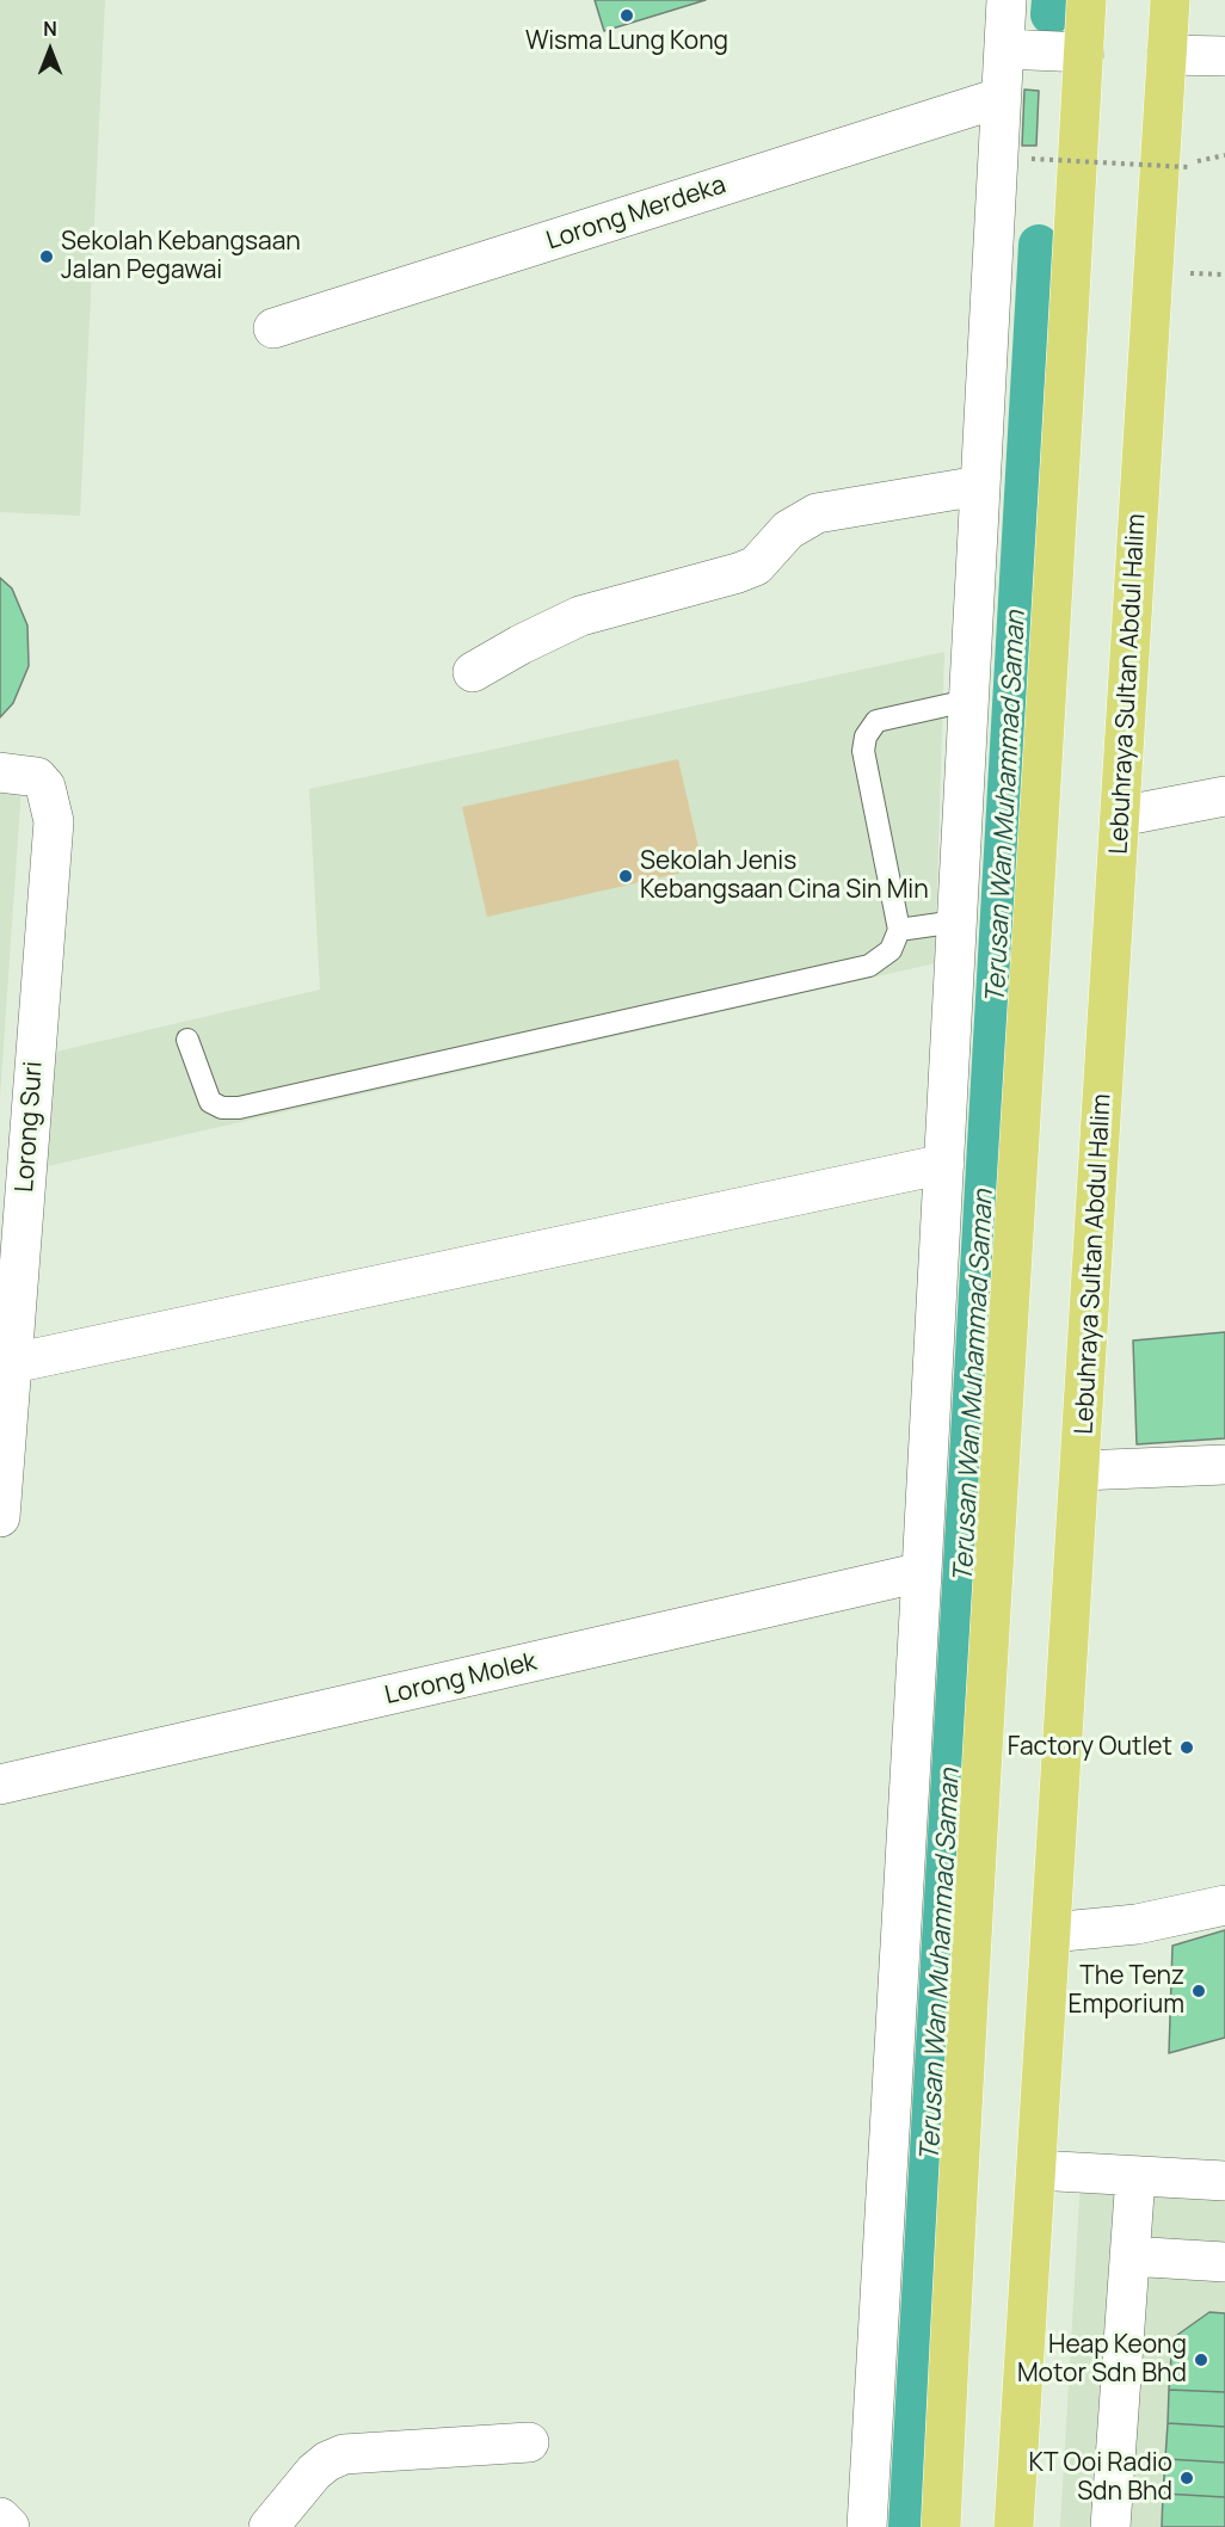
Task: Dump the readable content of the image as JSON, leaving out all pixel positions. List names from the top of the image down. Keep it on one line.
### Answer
{"streets":{"main road":["Lebuhraya Sultan Abdul Halim"],"street":["Lorong Merdeka","Lorong Suri","Lorong Molek"]},"water":["Terusan Wan Muhammad Saman"],"places":["Wisma Lung Kong","Sekolah Kebangsaan Jalan Pegawai","Sekolah Jenis Kebangsaan Cina Sin Min","Factory Outlet","The Tenz Emporium","Heap Keong Motor Sdn Bhd","KT Ooi Radio Sdn Bhd"],"north":"top"}
